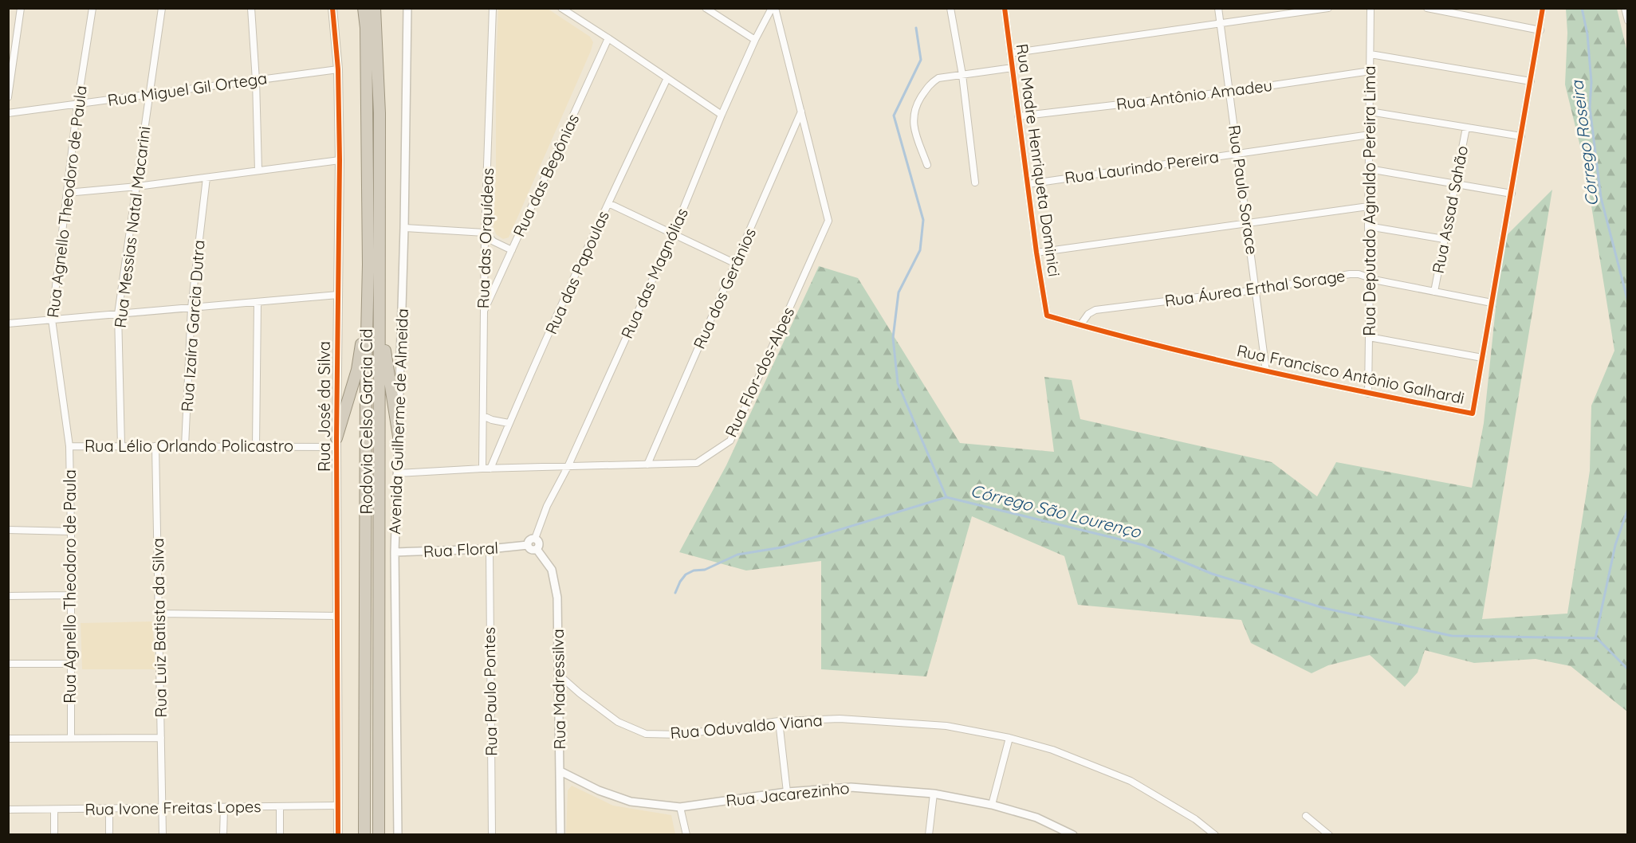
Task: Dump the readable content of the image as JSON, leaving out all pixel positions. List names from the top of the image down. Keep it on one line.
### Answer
{"streets":{"highway":["Rodovia Celso Garcia Cid"],"street":["Rua Miguel Gil Ortega","Rua Antônio Amadeu","Rua Madre Henriqueta Dominici","Rua Laurindo Pereira","Rua das Begônias","Rua Paulo Sorace","Rua Deputado Agnaldo Pereira Lima","Rua Agnello Theodoro de Paula","Rua Assad Sahão","Rua Messias Natal Macarini","Rua das Orquídeas","Rua das Papoulas","Rua das Magnólias","Rua dos Gerânios","Rua Áurea Erthal Sorage","Rua Izaíra Garcia Dutra","Rua Flor-dos-Alpes","Rua Francisco Antônio Galhardi","Rua José da Silva","Avenida Guilherme de Almeida","Rua Lélio Orlando Policastro","Rua Floral","Rua Luiz Batista da Silva","Rua Madressilva","Rua Paulo Pontes","Rua Oduvaldo Viana","Rua Jacarezinho","Rua Ivone Freitas Lopes"]},"crossings":[["Rua Miguel Gil Ortega","Rua Agnello Theodoro de Paula"],["Rua Miguel Gil Ortega","Rua Messias Natal Macarini"],["Rua Miguel Gil Ortega","Rua José da Silva"],["Rua Antônio Amadeu","Rua Madre Henriqueta Dominici"],["Rua Antônio Amadeu","Rua Paulo Sorace"],["Rua Antônio Amadeu","Rua Deputado Agnaldo Pereira Lima"],["Rua Madre Henriqueta Dominici","Rua Laurindo Pereira"],["Rua Madre Henriqueta Dominici","Rua Francisco Antônio Galhardi"],["Rua Laurindo Pereira","Rua Paulo Sorace"],["Rua Laurindo Pereira","Rua Deputado Agnaldo Pereira Lima"],["Rua das Begônias","Rua das Orquídeas"],["Rua Paulo Sorace","Rua Áurea Erthal Sorage"],["Rua Paulo Sorace","Rua Francisco Antônio Galhardi"],["Rua Deputado Agnaldo Pereira Lima","Rua Áurea Erthal Sorage"],["Rua Deputado Agnaldo Pereira Lima","Rua Francisco Antônio Galhardi"],["Rua Agnello Theodoro de Paula","Rua Lélio Orlando Policastro"],["Rua Assad Sahão","Rua Áurea Erthal Sorage"],["Rua Messias Natal Macarini","Rua Lélio Orlando Policastro"],["Rua das Orquídeas","Rua Flor-dos-Alpes"],["Rua das Papoulas","Rua Flor-dos-Alpes"],["Rua das Magnólias","Rua Flor-dos-Alpes"],["Rua das Magnólias","Rua Floral"],["Rua das Magnólias","Rua Madressilva"],["Rua dos Gerânios","Rua Flor-dos-Alpes"],["Rua Áurea Erthal Sorage","Rua Francisco Antônio Galhardi"],["Rua Izaíra Garcia Dutra","Rua Lélio Orlando Policastro"],["Rua Flor-dos-Alpes","Avenida Guilherme de Almeida"],["Rua José da Silva","Rua Lélio Orlando Policastro"],["Rua José da Silva","Rua Ivone Freitas Lopes"],["Avenida Guilherme de Almeida","Rua Floral"],["Rua Lélio Orlando Policastro","Rua Luiz Batista da Silva"],["Rua Floral","Rua Madressilva"],["Rua Floral","Rua Paulo Pontes"],["Rua Luiz Batista da Silva","Rua Ivone Freitas Lopes"],["Rua Madressilva","Rua Oduvaldo Viana"],["Rua Madressilva","Rua Jacarezinho"]],"water":["Córrego Roseira","Córrego São Lourenço"]}
